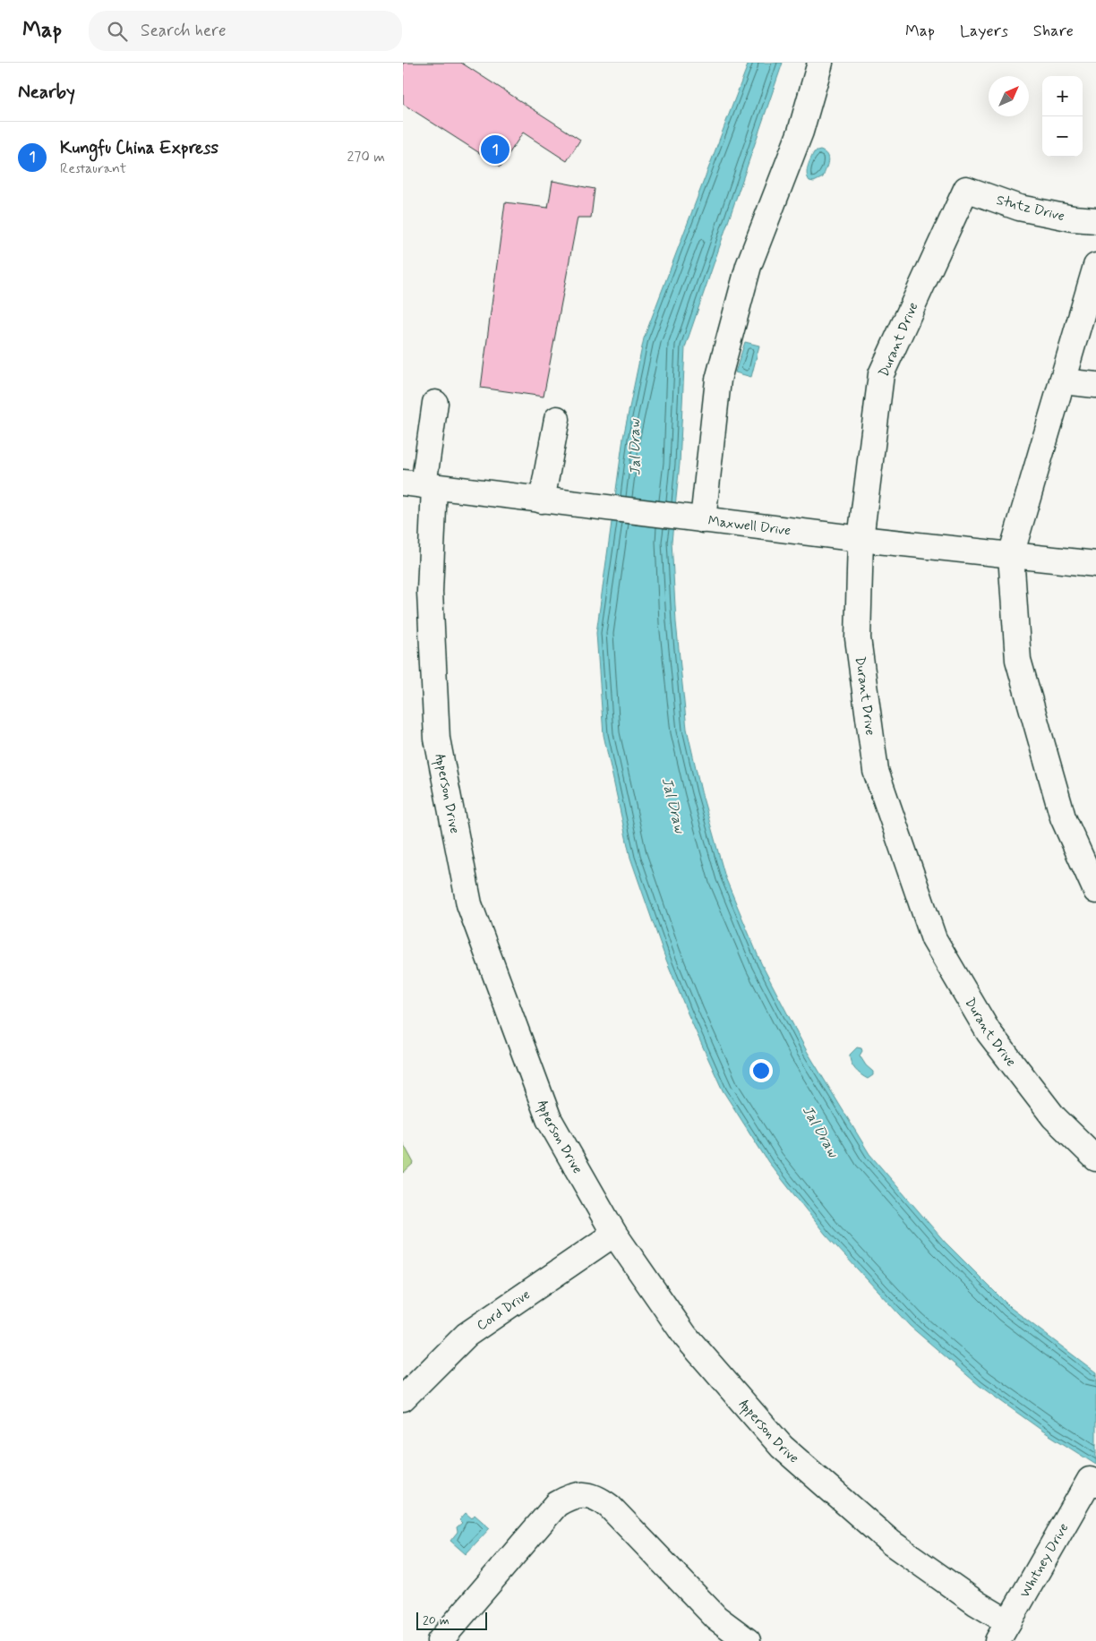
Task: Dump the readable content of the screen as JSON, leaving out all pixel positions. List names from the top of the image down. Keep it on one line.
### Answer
{"streets":{"street":["Stutz Drive","Durant Drive","Maxwell Drive","Apperson Drive","Cord Drive","Whitney Drive"]},"crossings":[["Stutz Drive","Durant Drive"],["Durant Drive","Maxwell Drive"],["Maxwell Drive","Apperson Drive"],["Apperson Drive","Cord Drive"],["Apperson Drive","Whitney Drive"]],"water":["Jal Draw"],"scale_bar":"20 m","north":"top right","page":{"header":"Map","search":"Search here","nav":["Map","Layers","Share"],"heading":"Nearby","map_buttons":["+","−"],"list":[{"mark":"1","name":"Kungfu China Express","note":"Restaurant","value":"270 m"}],"pins":"1","scale":"20 m"}}
